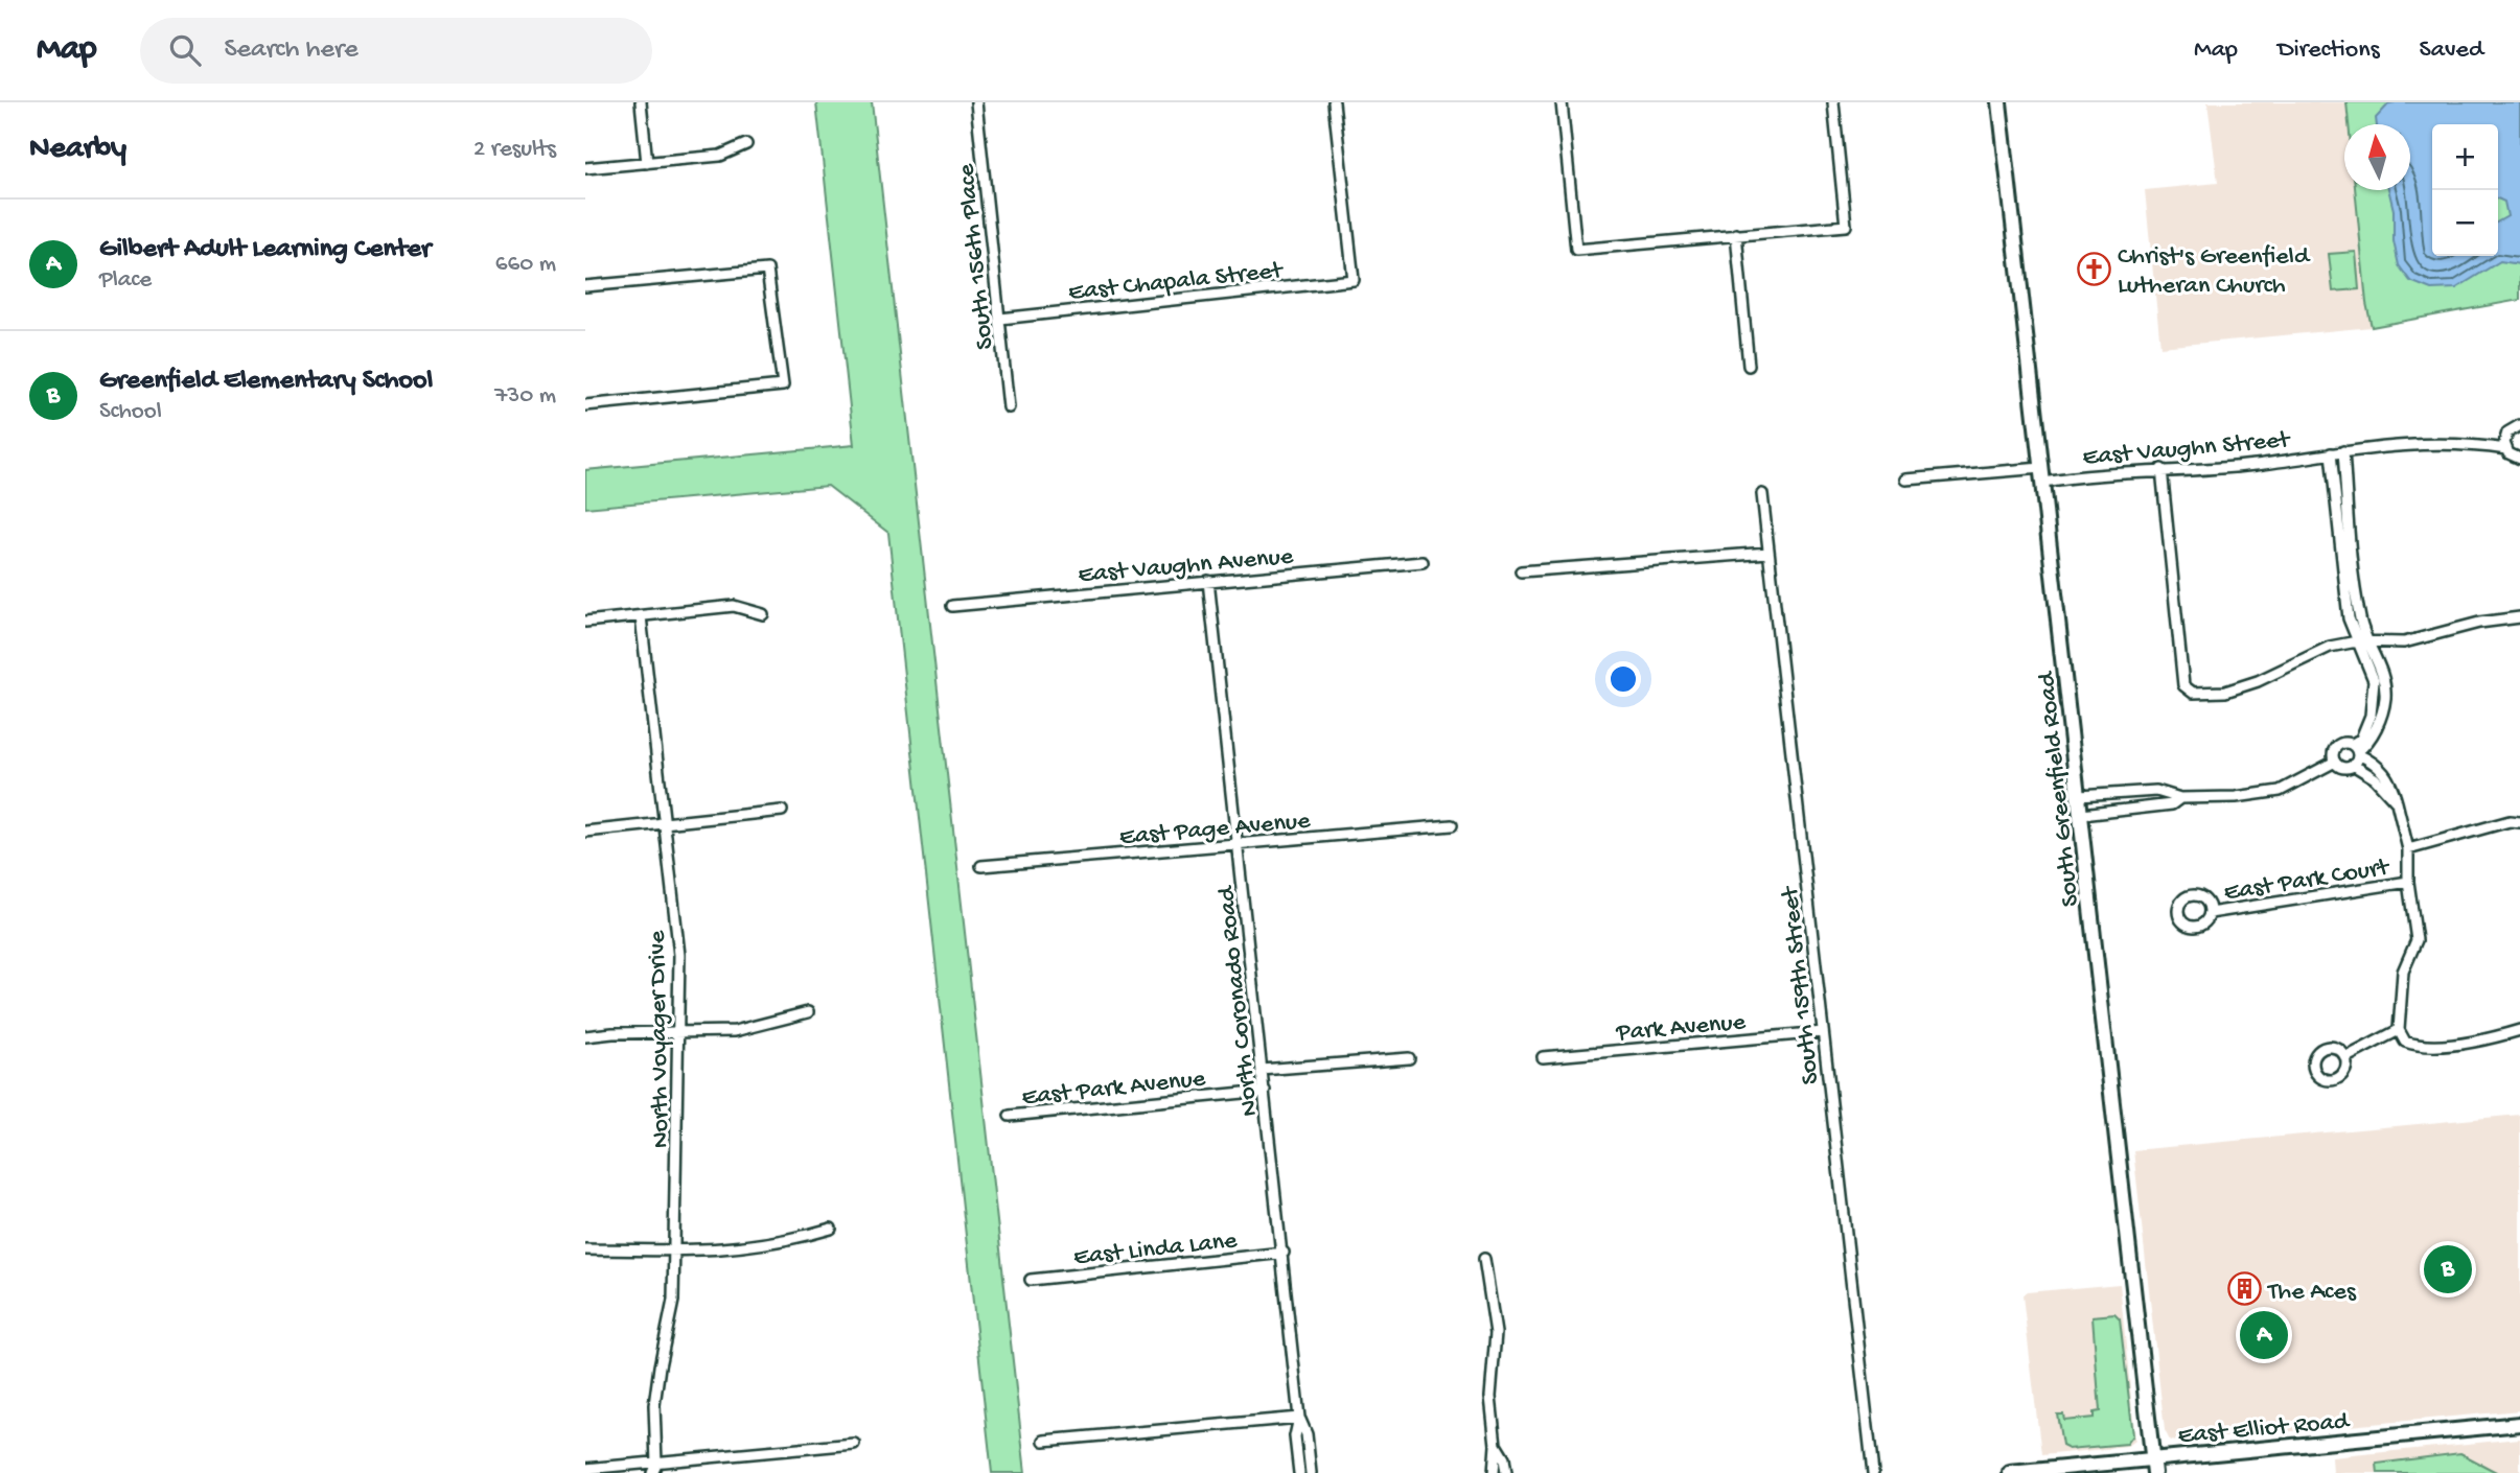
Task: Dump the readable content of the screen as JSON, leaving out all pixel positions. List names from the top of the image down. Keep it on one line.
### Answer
{"streets":{"main road":["South Greenfield Road","East Elliot Road"],"street":["South 156th Place","East Chapala Street","East Vaughn Street","East Vaughn Avenue","East Page Avenue","East Park Court","South 159th Street","North Coronado Road","Park Avenue","North Voyager Drive","East Park Avenue","East Linda Lane"]},"crossings":[["South 156th Place","East Chapala Street"],["East Vaughn Street","South Greenfield Road"],["East Vaughn Avenue","North Coronado Road"],["South Greenfield Road","East Elliot Road"],["East Page Avenue","North Coronado Road"],["South 159th Street","Park Avenue"],["North Coronado Road","East Park Avenue"],["North Coronado Road","East Linda Lane"]],"places":{"church":["Christ's Greenfield Lutheran Church"],"building":["The Aces"]},"north":"top","page":{"header":"Map","search":"Search here","nav":["Map","Directions","Saved"],"heading":["Nearby","2 results"],"map_buttons":["+","−"],"list":[{"mark":"A","name":"Gilbert Adult Learning Center","note":"Place","value":"660 m"},{"mark":"B","name":"Greenfield Elementary School","note":"School","value":"730 m"}],"pins":["B","A"]}}
